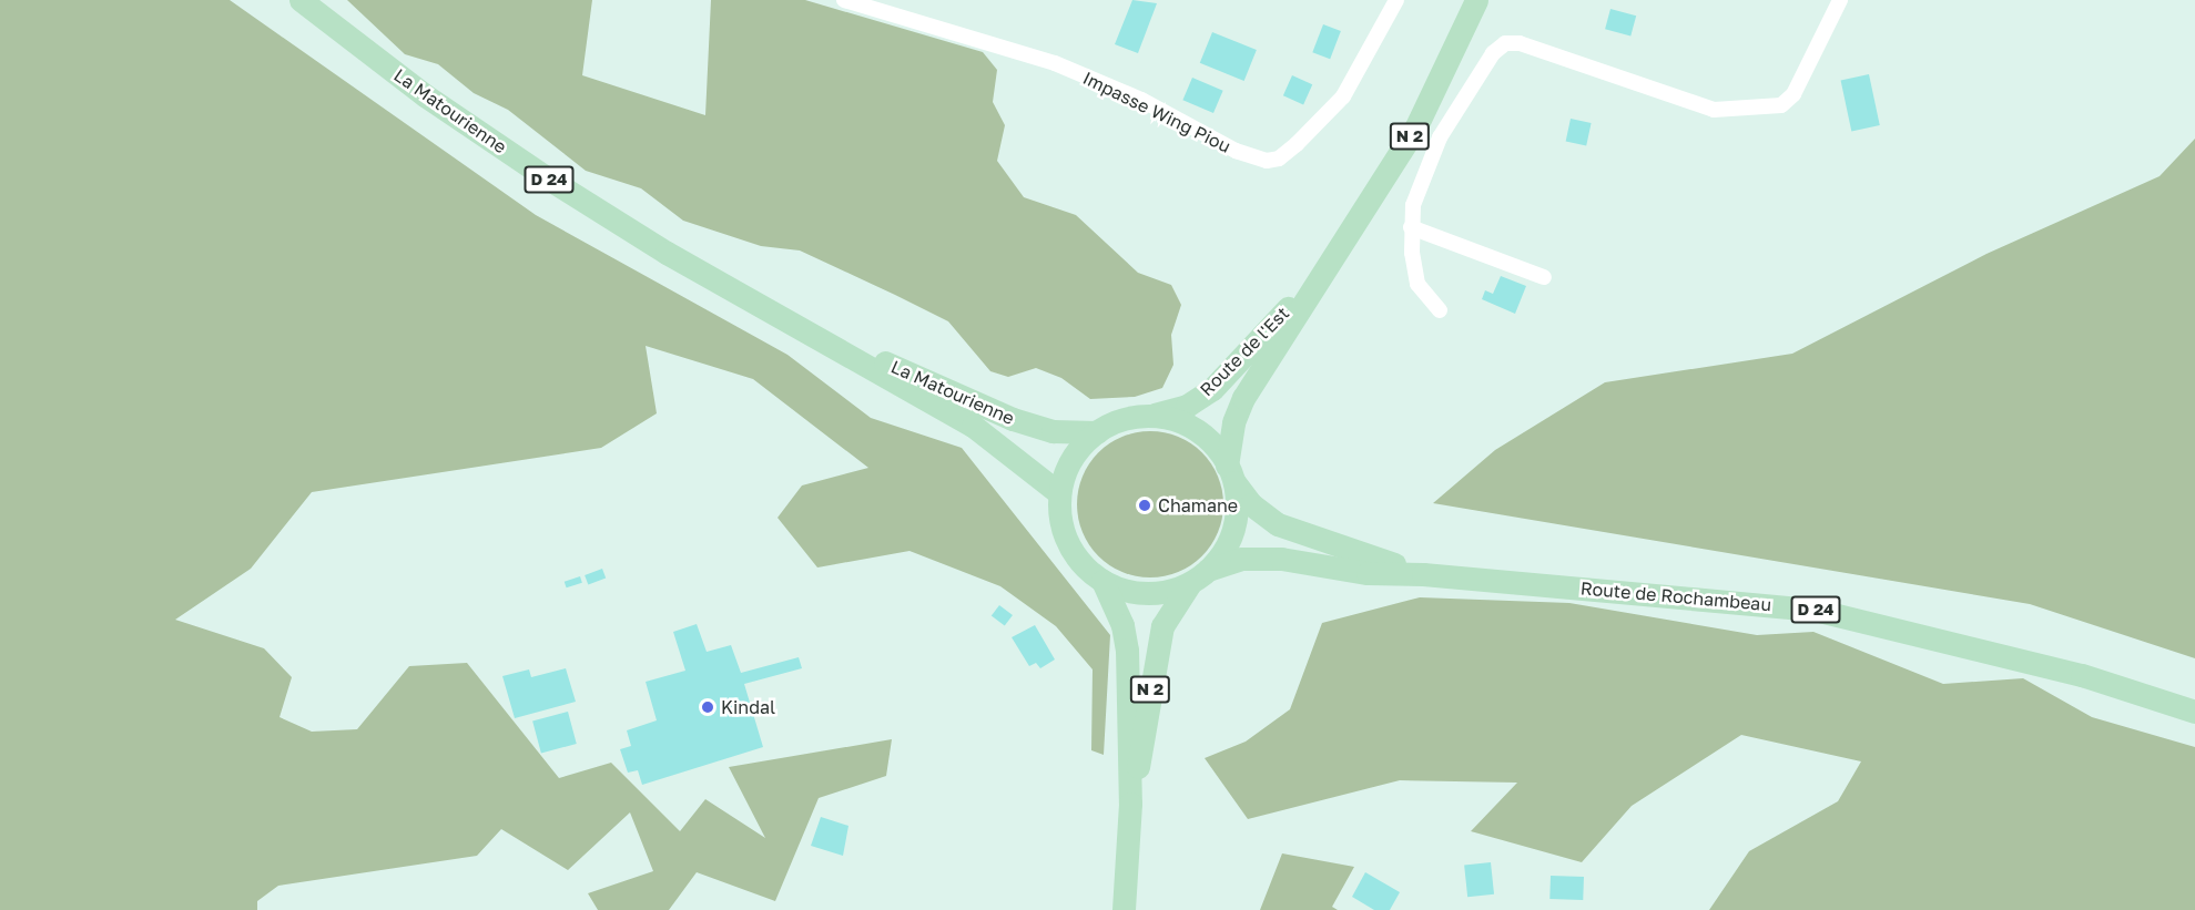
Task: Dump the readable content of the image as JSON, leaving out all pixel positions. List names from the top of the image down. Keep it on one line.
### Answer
{"streets":{"main road":["La Matourienne","N 2","D 24","Route de l'Est","Route de Rochambeau"],"street":["Impasse Wing Piou"]},"crossings":[["La Matourienne","N 2"],["La Matourienne","Route de l'Est"],["La Matourienne","Route de Rochambeau"],["N 2","Route de l'Est"],["N 2","Route de Rochambeau"],["Route de l'Est","Route de Rochambeau"]],"places":["Chamane","Kindal"]}
